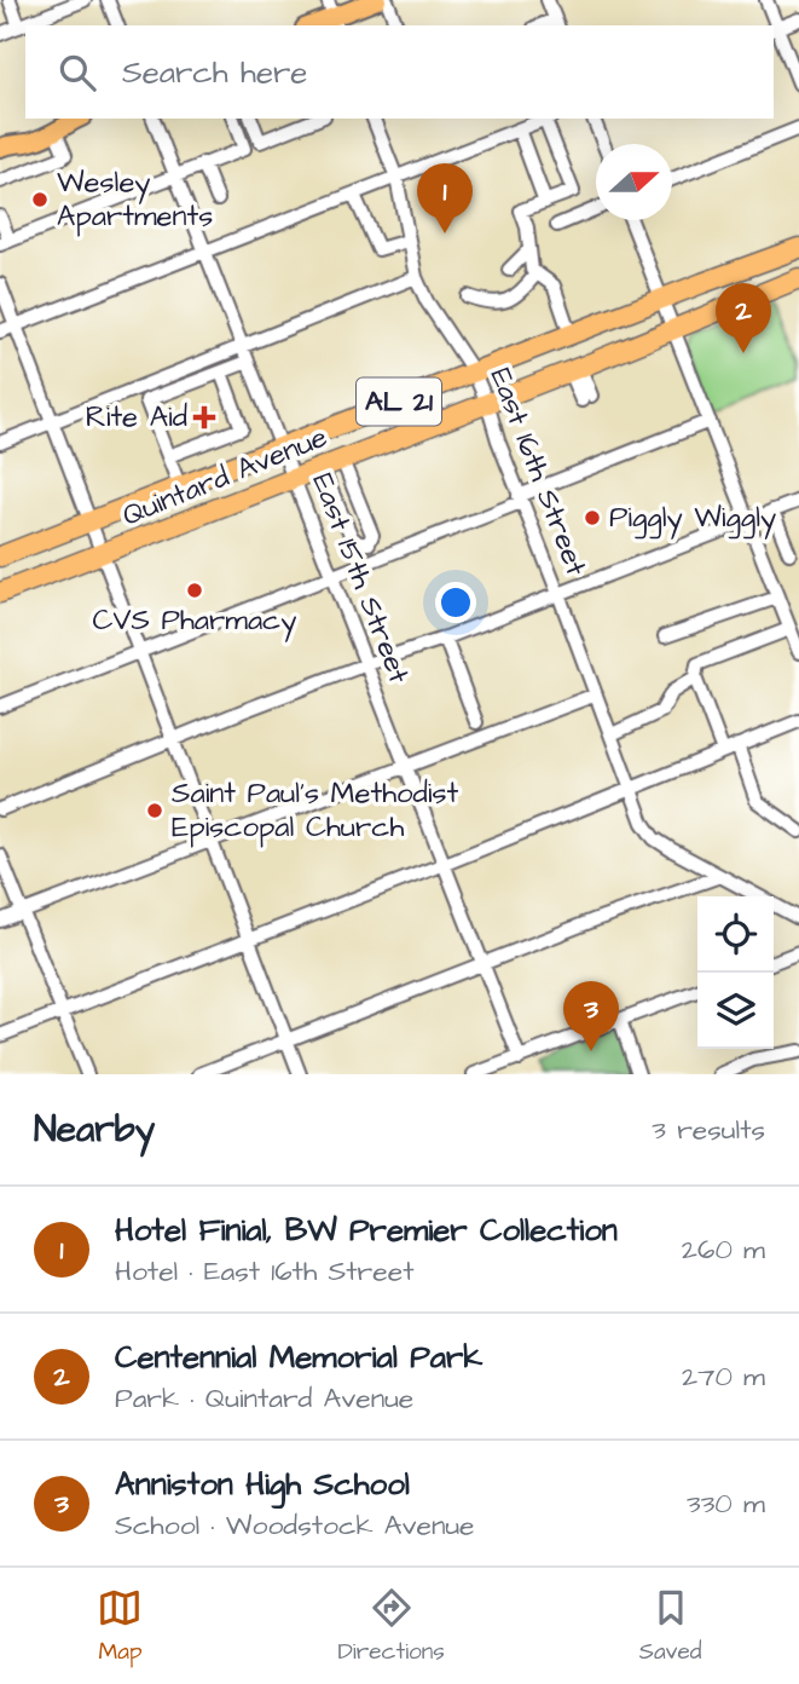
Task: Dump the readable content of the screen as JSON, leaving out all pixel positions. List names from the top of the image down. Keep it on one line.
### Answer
{"streets":{"highway":["AL 21","Quintard Avenue"],"street":["East 16th Street","East 15th Street"]},"crossings":[["East 16th Street","Quintard Avenue"],["Quintard Avenue","East 15th Street"]],"places":{"other":["Wesley Apartments","Piggly Wiggly","CVS Pharmacy","Saint Paul's Methodist Episcopal Church"],"health":["Rite Aid"]},"north":"right","page":{"search":"Search here","pins":["1","2","3"],"heading":["Nearby","3 results"],"list":[{"mark":"1","name":"Hotel Finial, BW Premier Collection","note":"Hotel · East 16th Street","value":"260 m"},{"mark":"2","name":"Centennial Memorial Park","note":"Park · Quintard Avenue","value":"270 m"},{"mark":"3","name":"Anniston High School","note":"School · Woodstock Avenue","value":"330 m"}],"nav":["Map","Directions","Saved"]}}
